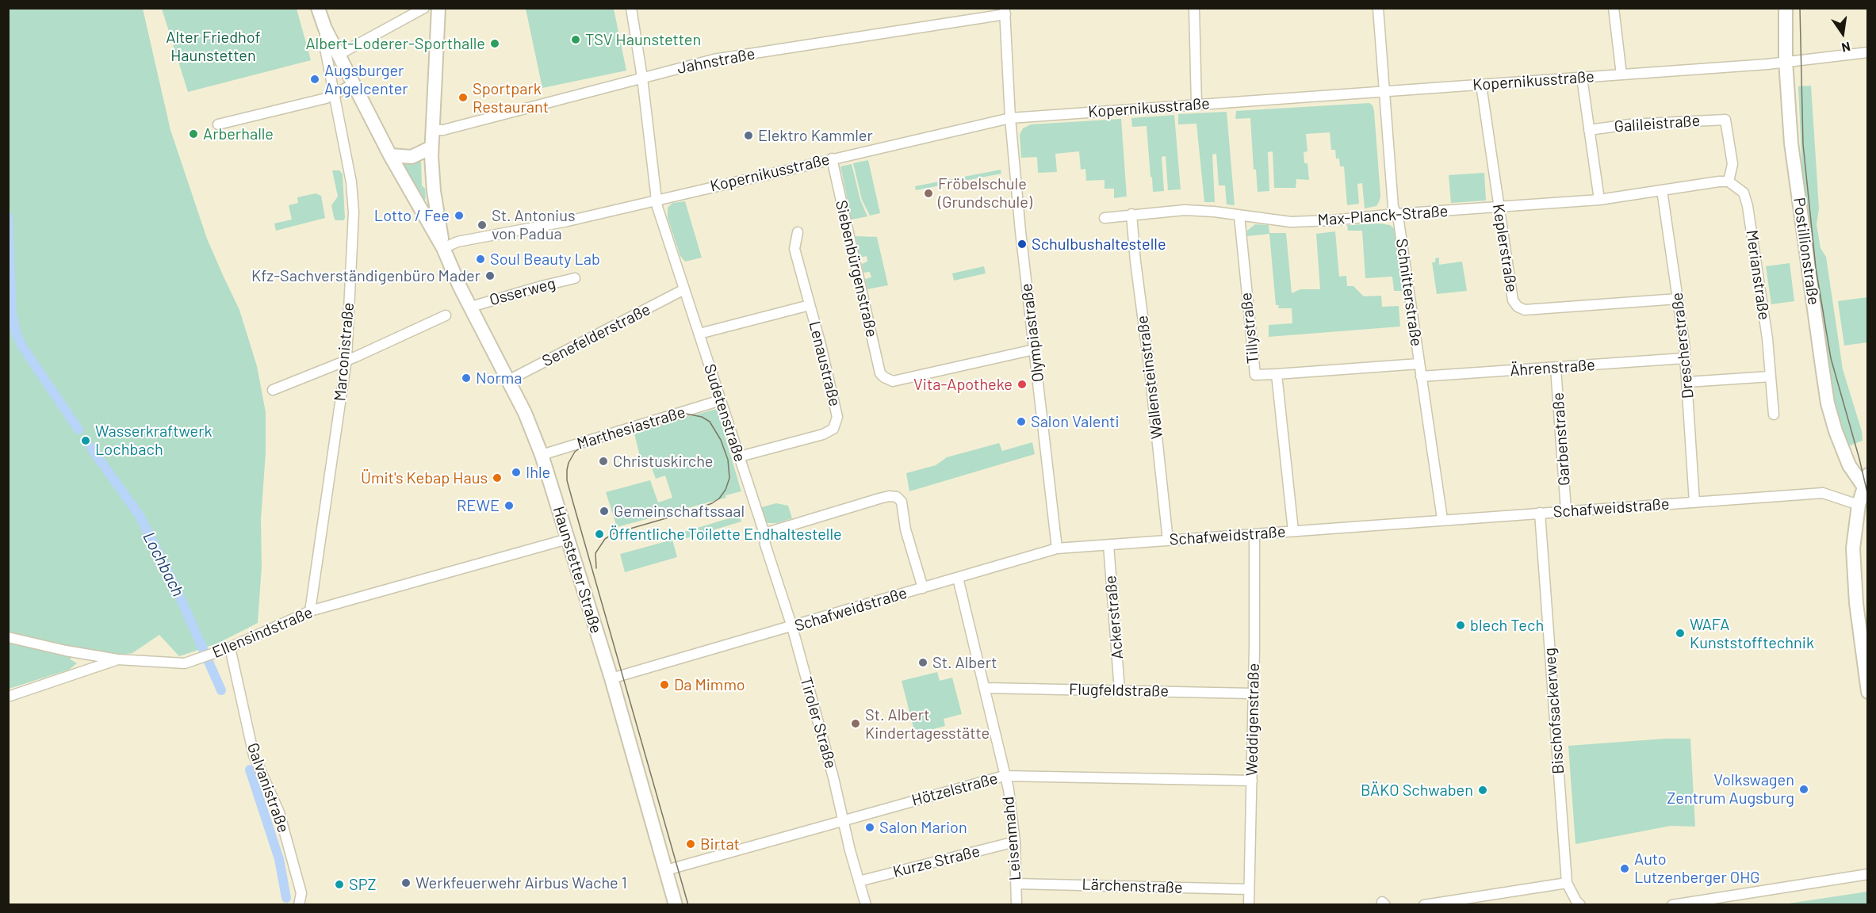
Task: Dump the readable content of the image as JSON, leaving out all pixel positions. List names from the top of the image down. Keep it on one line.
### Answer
{"streets":{"street":["Jahnstraße","Kopernikusstraße","Galileistraße","Max-Planck-Straße","Keplerstraße","Postillionstraße","Siebenbürgenstraße","Merianstraße","Osserweg","Schnitterstraße","Tillystraße","Olympiastraße","Senefelderstraße","Drescherstraße","Marconistraße","Lenaustraße","Ährenstraße","Wallensteinstraße","Sudetenstraße","Marthesiastraße","Garbenstraße","Schafweidstraße","Haunstetter Straße","Ackerstraße","Ellensindstraße","Flugfeldstraße","Bischofsackerweg","Weddigenstraße","Tiroler Straße","Galvanistraße","Hötzelstraße","Leisenmahd","Kurze Straße","Lärchenstraße"]},"crossings":[["Jahnstraße","Olympiastraße"],["Jahnstraße","Sudetenstraße"],["Kopernikusstraße","Keplerstraße"],["Kopernikusstraße","Postillionstraße"],["Kopernikusstraße","Siebenbürgenstraße"],["Kopernikusstraße","Schnitterstraße"],["Kopernikusstraße","Olympiastraße"],["Kopernikusstraße","Sudetenstraße"],["Kopernikusstraße","Haunstetter Straße"],["Galileistraße","Merianstraße"],["Max-Planck-Straße","Keplerstraße"],["Max-Planck-Straße","Schnitterstraße"],["Max-Planck-Straße","Tillystraße"],["Max-Planck-Straße","Drescherstraße"],["Max-Planck-Straße","Wallensteinstraße"],["Keplerstraße","Drescherstraße"],["Siebenbürgenstraße","Olympiastraße"],["Osserweg","Haunstetter Straße"],["Schnitterstraße","Ährenstraße"],["Schnitterstraße","Schafweidstraße"],["Tillystraße","Schafweidstraße"],["Olympiastraße","Schafweidstraße"],["Senefelderstraße","Sudetenstraße"],["Senefelderstraße","Haunstetter Straße"],["Drescherstraße","Ährenstraße"],["Drescherstraße","Schafweidstraße"],["Marconistraße","Ellensindstraße"],["Lenaustraße","Sudetenstraße"],["Ährenstraße","Garbenstraße"],["Wallensteinstraße","Schafweidstraße"],["Sudetenstraße","Marthesiastraße"],["Sudetenstraße","Schafweidstraße"],["Sudetenstraße","Tiroler Straße"],["Marthesiastraße","Haunstetter Straße"],["Garbenstraße","Schafweidstraße"],["Schafweidstraße","Haunstetter Straße"],["Schafweidstraße","Ackerstraße"],["Schafweidstraße","Bischofsackerweg"],["Schafweidstraße","Weddigenstraße"],["Schafweidstraße","Tiroler Straße"],["Schafweidstraße","Leisenmahd"],["Haunstetter Straße","Ellensindstraße"],["Haunstetter Straße","Hötzelstraße"],["Ackerstraße","Flugfeldstraße"],["Ellensindstraße","Galvanistraße"],["Flugfeldstraße","Weddigenstraße"],["Flugfeldstraße","Leisenmahd"],["Weddigenstraße","Hötzelstraße"],["Weddigenstraße","Lärchenstraße"],["Tiroler Straße","Hötzelstraße"],["Tiroler Straße","Kurze Straße"],["Hötzelstraße","Leisenmahd"],["Leisenmahd","Kurze Straße"],["Leisenmahd","Lärchenstraße"]],"water":["Lochbach"],"parks":["Alter Friedhof Haunstetten"],"places":["TSV Haunstetten","Albert-Loderer-Sporthalle","Augsburger Angelcenter","Sportpark Restaurant","Arberhalle","Elektro Kammler","Fröbelschule (Grundschule)","Lotto / Fee","St. Antonius von Padua","Schulbushaltestelle","Soul Beauty Lab","Kfz-Sachverständigenbüro Mader","Norma","Vita-Apotheke","Salon Valenti","Wasserkraftwerk Lochbach","Christuskirche","Ihle","Ümit's Kebap Haus","REWE","Gemeinschaftssaal","Öffentliche Toilette Endhaltestelle","blech Tech","WAFA Kunststofftechnik","St. Albert","Da Mimmo","St. Albert Kindertagesstätte","Volkswagen Zentrum Augsburg","BÄKO Schwaben","Salon Marion","Birtat","Auto Lutzenberger OHG","Werkfeuerwehr Airbus Wache 1","SPZ"],"north":"bottom"}
